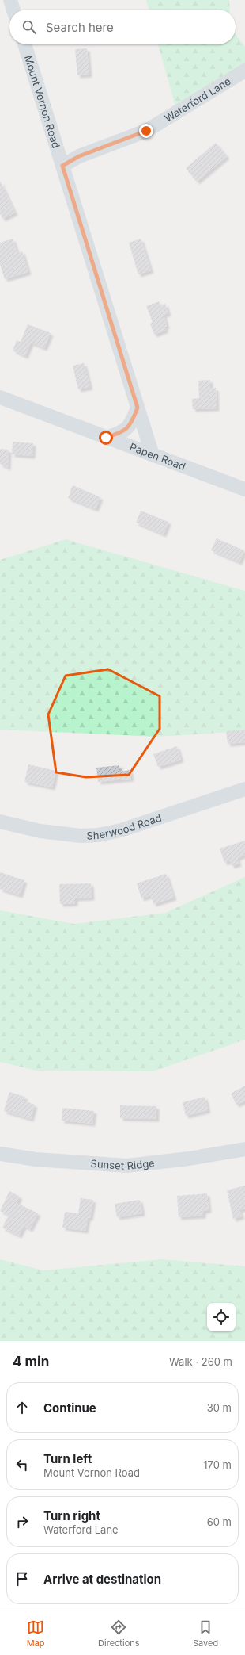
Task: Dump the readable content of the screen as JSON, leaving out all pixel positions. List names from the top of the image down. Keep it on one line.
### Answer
{"streets":{"street":["Waterford Lane","Mount Vernon Road","Papen Road","Sherwood Road","Sunset Ridge"]},"crossings":[["Waterford Lane","Mount Vernon Road"],["Mount Vernon Road","Papen Road"]],"page":{"search":"Search here","heading":["4 min","Walk · 260 m"],"list":[["Continue","30 m"],["Turn left","Mount Vernon Road","170 m"],["Turn right","Waterford Lane","60 m"],"Arrive at destination"],"nav":["Map","Directions","Saved"]}}
